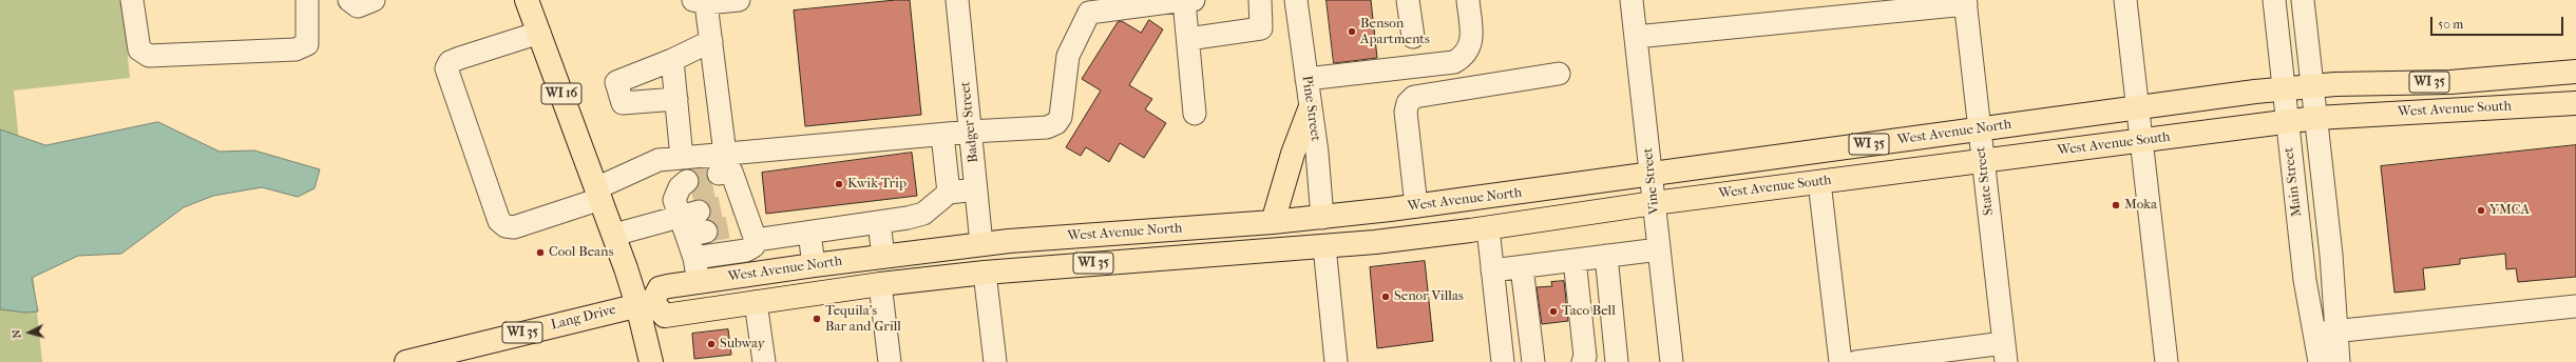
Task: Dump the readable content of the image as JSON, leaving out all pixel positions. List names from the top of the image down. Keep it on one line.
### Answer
{"streets":{"main road":["WI 35","WI 16","West Avenue South","West Avenue North","Lang Drive"],"street":["Pine Street","Badger Street","Vine Street","State Street","Main Street"]},"crossings":[["WI 16","West Avenue North"],["WI 16","Lang Drive"],["Pine Street","West Avenue North"],["West Avenue South","West Avenue North"],["West Avenue South","Vine Street"],["West Avenue South","State Street"],["West Avenue South","Main Street"],["Badger Street","West Avenue North"],["West Avenue North","Vine Street"],["West Avenue North","State Street"],["West Avenue North","Main Street"],["West Avenue North","Lang Drive"]],"places":["Benson Apartments","Kwik Trip","Moka","YMCA","Cool Beans","Senor Villas","Taco Bell","Tequila's Bar and Grill","Subway"],"scale_bar":"50 m","north":"left"}
